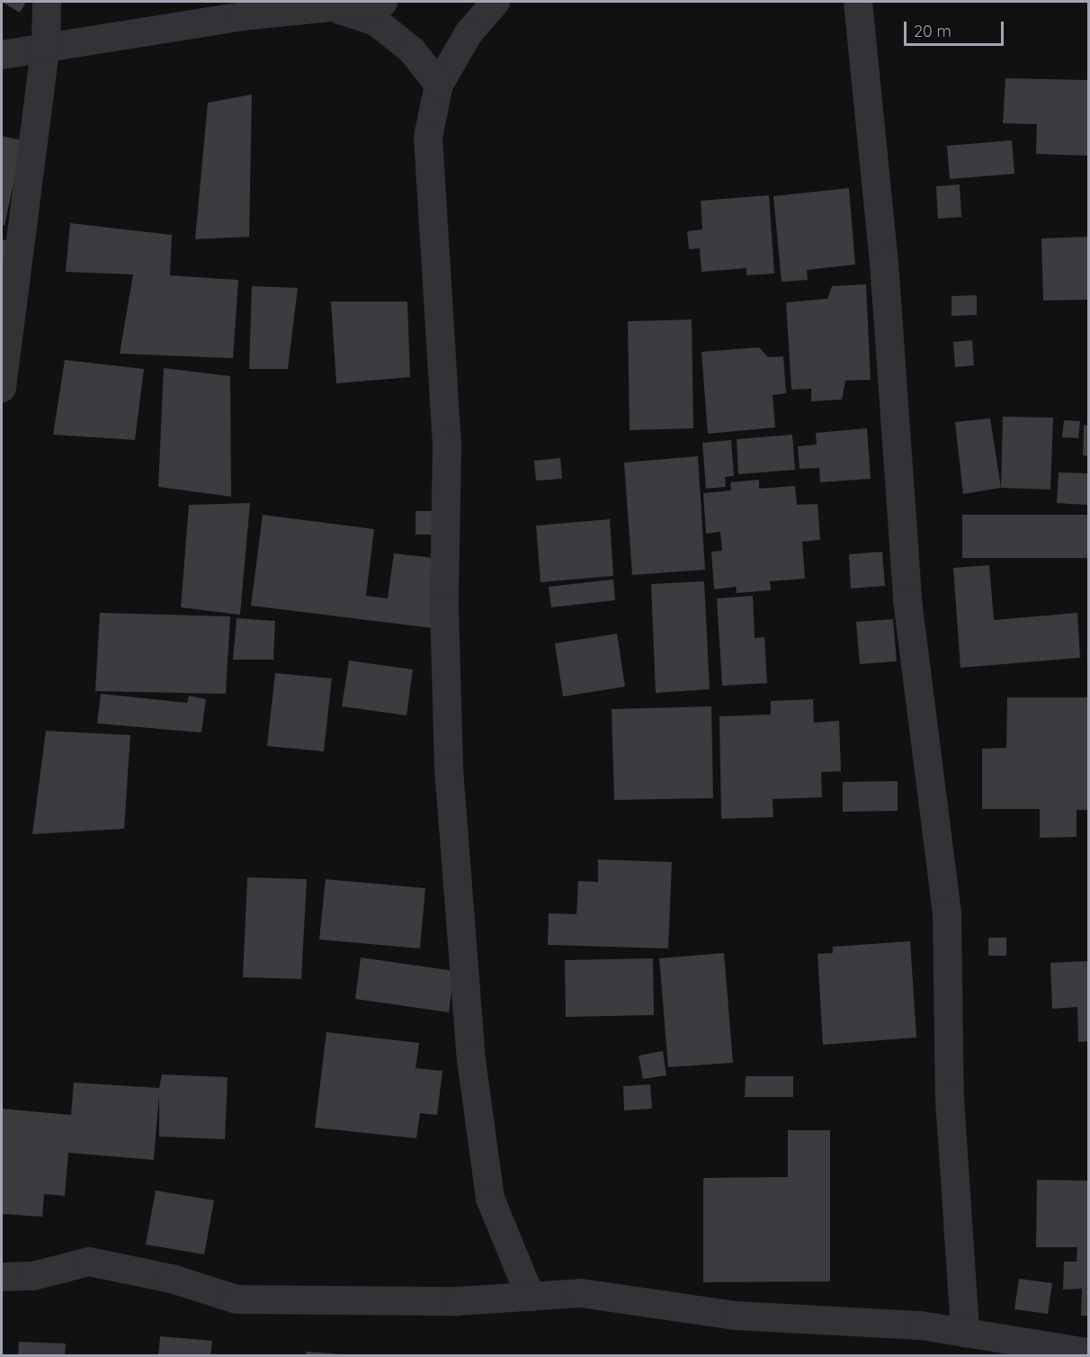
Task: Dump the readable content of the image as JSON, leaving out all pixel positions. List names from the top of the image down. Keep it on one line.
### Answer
{"scale_bar":"20 m"}
